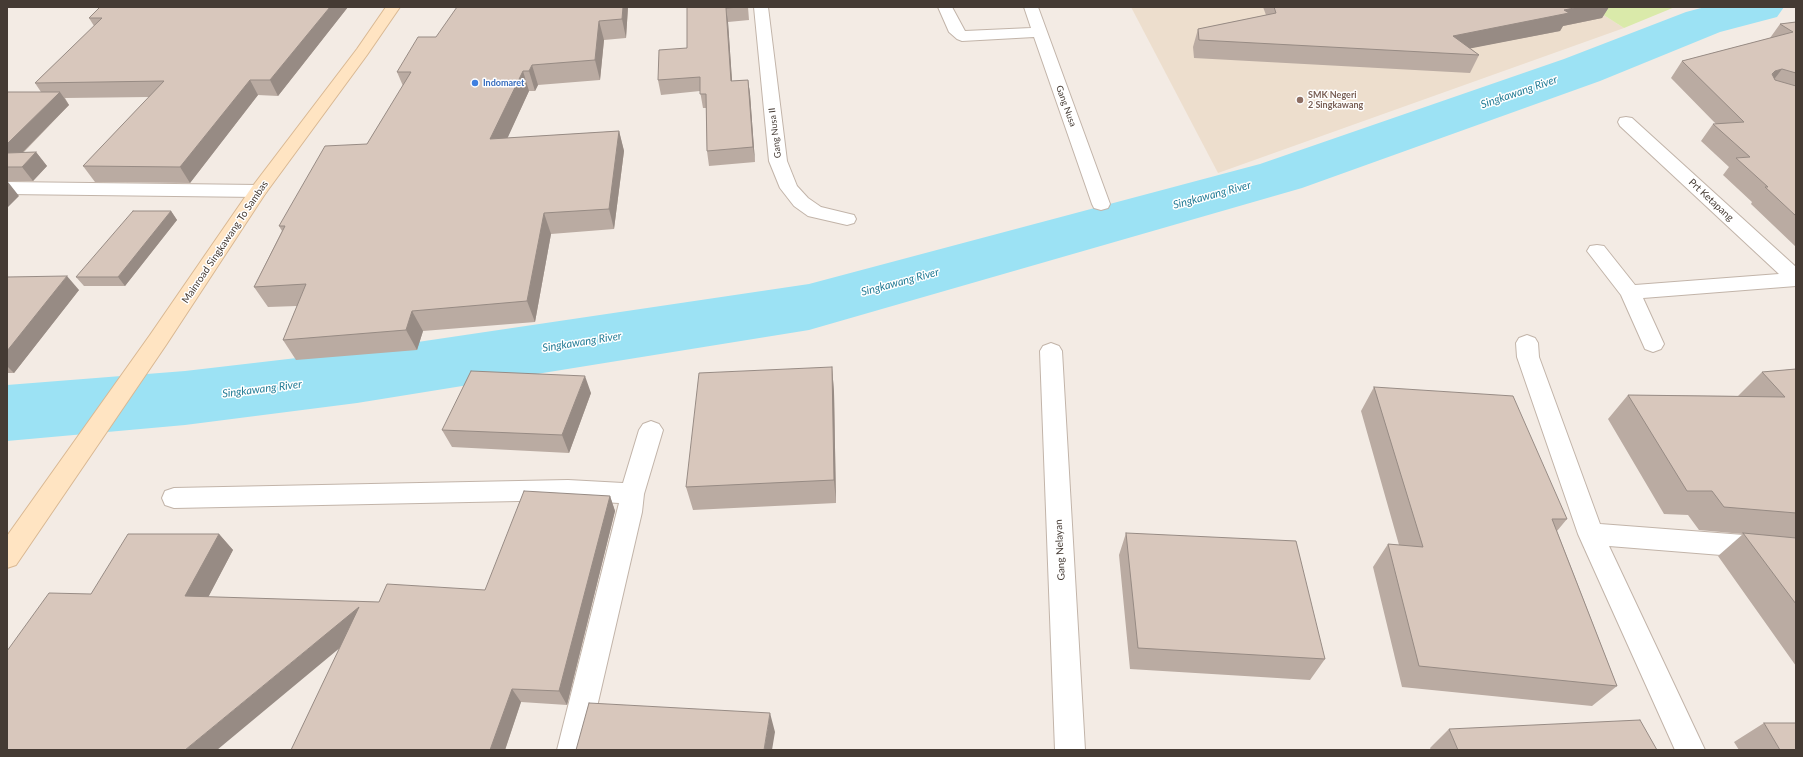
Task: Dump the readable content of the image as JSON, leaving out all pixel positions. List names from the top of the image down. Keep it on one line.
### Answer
{"streets":{"street":["Gang Nusa","Gang Nusa II","Prt Ketapang","Mainroad Singkawang To Sambas","Gang Nelayan"]},"water":["Singkawang River"],"places":["Indomaret","SMK Negeri 2 Singkawang"]}
